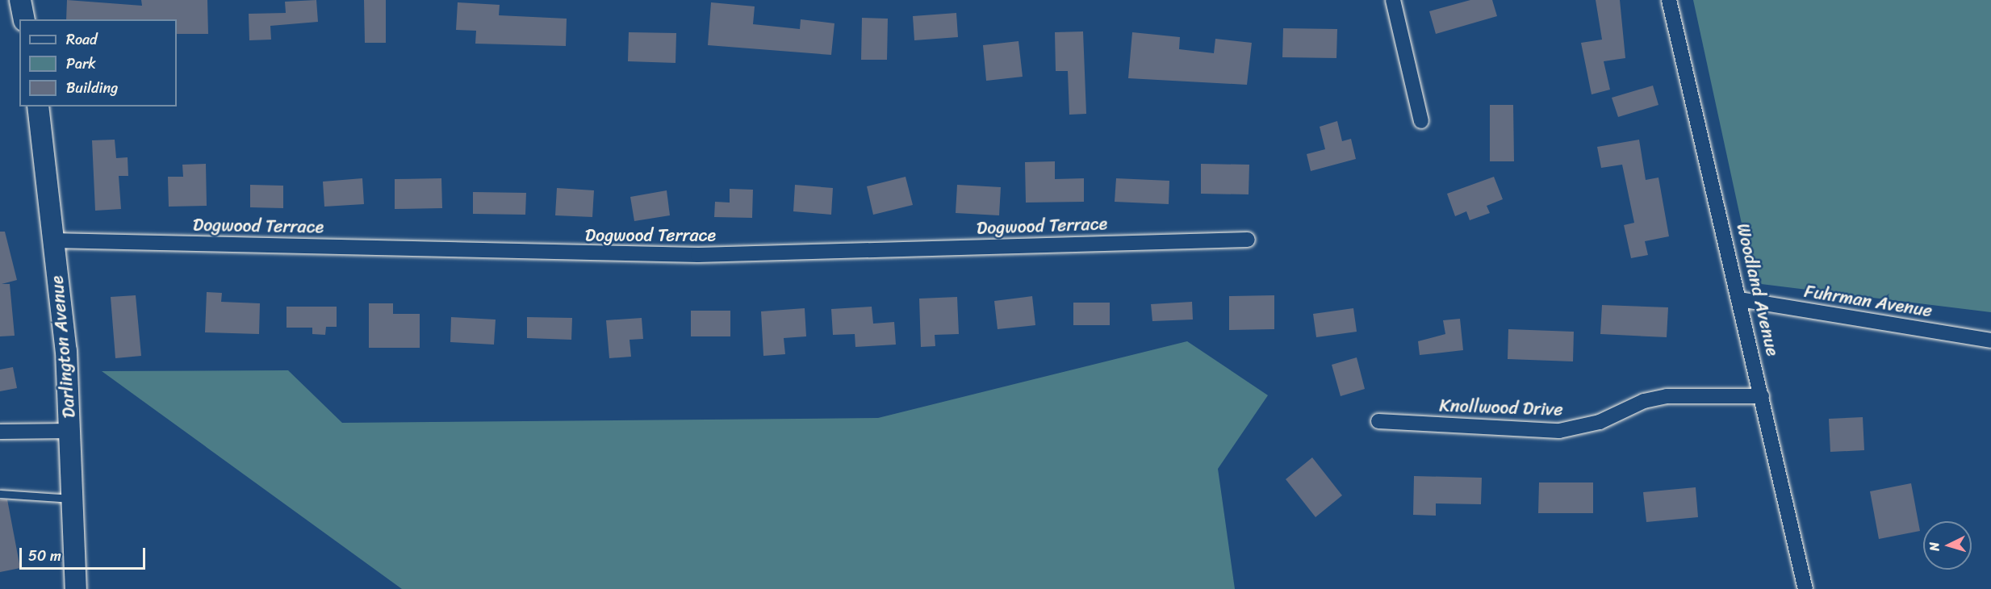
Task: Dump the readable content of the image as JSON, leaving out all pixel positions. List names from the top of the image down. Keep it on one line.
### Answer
{"streets":{"main road":["Darlington Avenue"],"street":["Dogwood Terrace","Woodland Avenue","Fuhrman Avenue","Knollwood Drive"]},"crossings":[["Dogwood Terrace","Darlington Avenue"],["Woodland Avenue","Fuhrman Avenue"],["Woodland Avenue","Knollwood Drive"]],"legend":["Road","Park","Building"],"scale_bar":"50 m","north":"left"}
